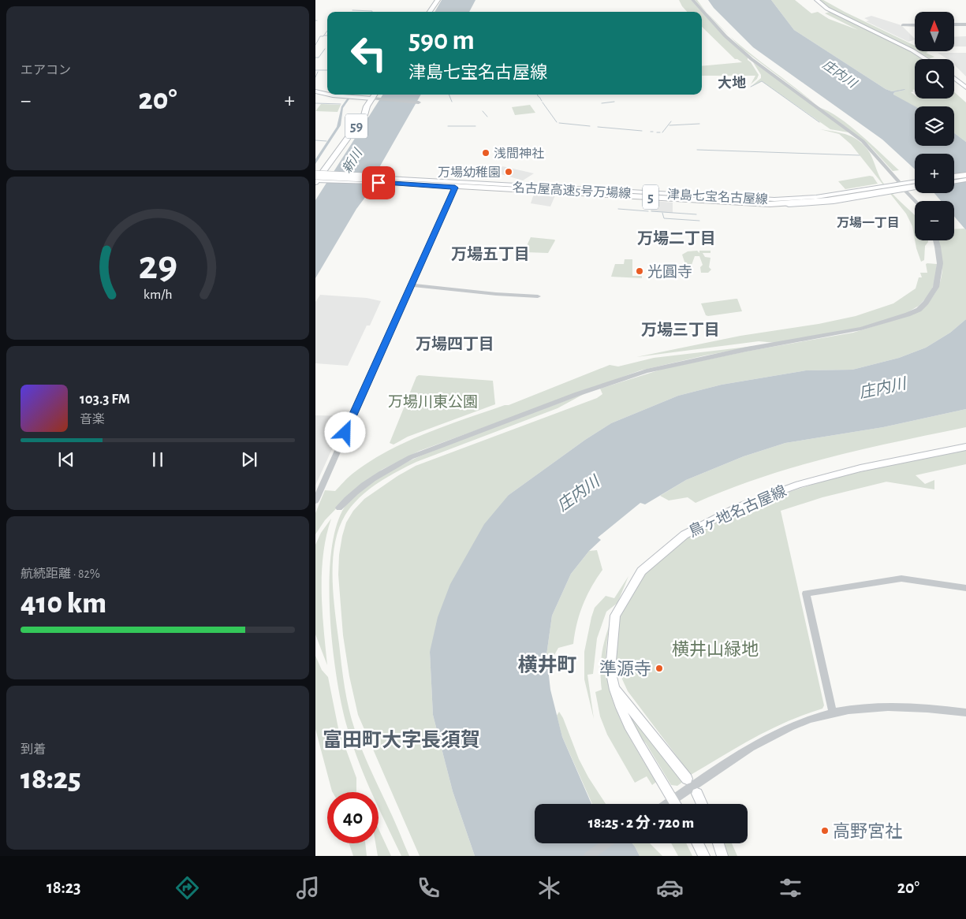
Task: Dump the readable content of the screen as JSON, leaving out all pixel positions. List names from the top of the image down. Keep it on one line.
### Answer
{"streets":{"highway":["名古屋高速5号万場線","5"],"main road":["59","津島七宝名古屋線","鳥ヶ地名古屋線"]},"crossings":[["59","名古屋高速5号万場線"]],"districts":["大地","万場一丁目","万場二丁目","万場五丁目","万場三丁目","万場四丁目","横井町","富田町大字長須賀"],"water":["庄内川","新川"],"parks":["万場川東公園","横井山緑地"],"places":["浅間神社","万場幼稚園","光圓寺","準源寺","高野宮社"],"north":"top","page":{"tile":["エアコン",["航続距離 · 82%","410 km"],["到着","18:25"]],"map_buttons":["+","−"],"turn":["590 m","津島七宝名古屋線"],"heat":["−","20°","+"],"song":["103.3 FM","音楽"],"limit":"40","trip":"18:25 · 2 分 · 720 m","tabs":["18:23","20°"],"gauge":["29","km/h"]}}
